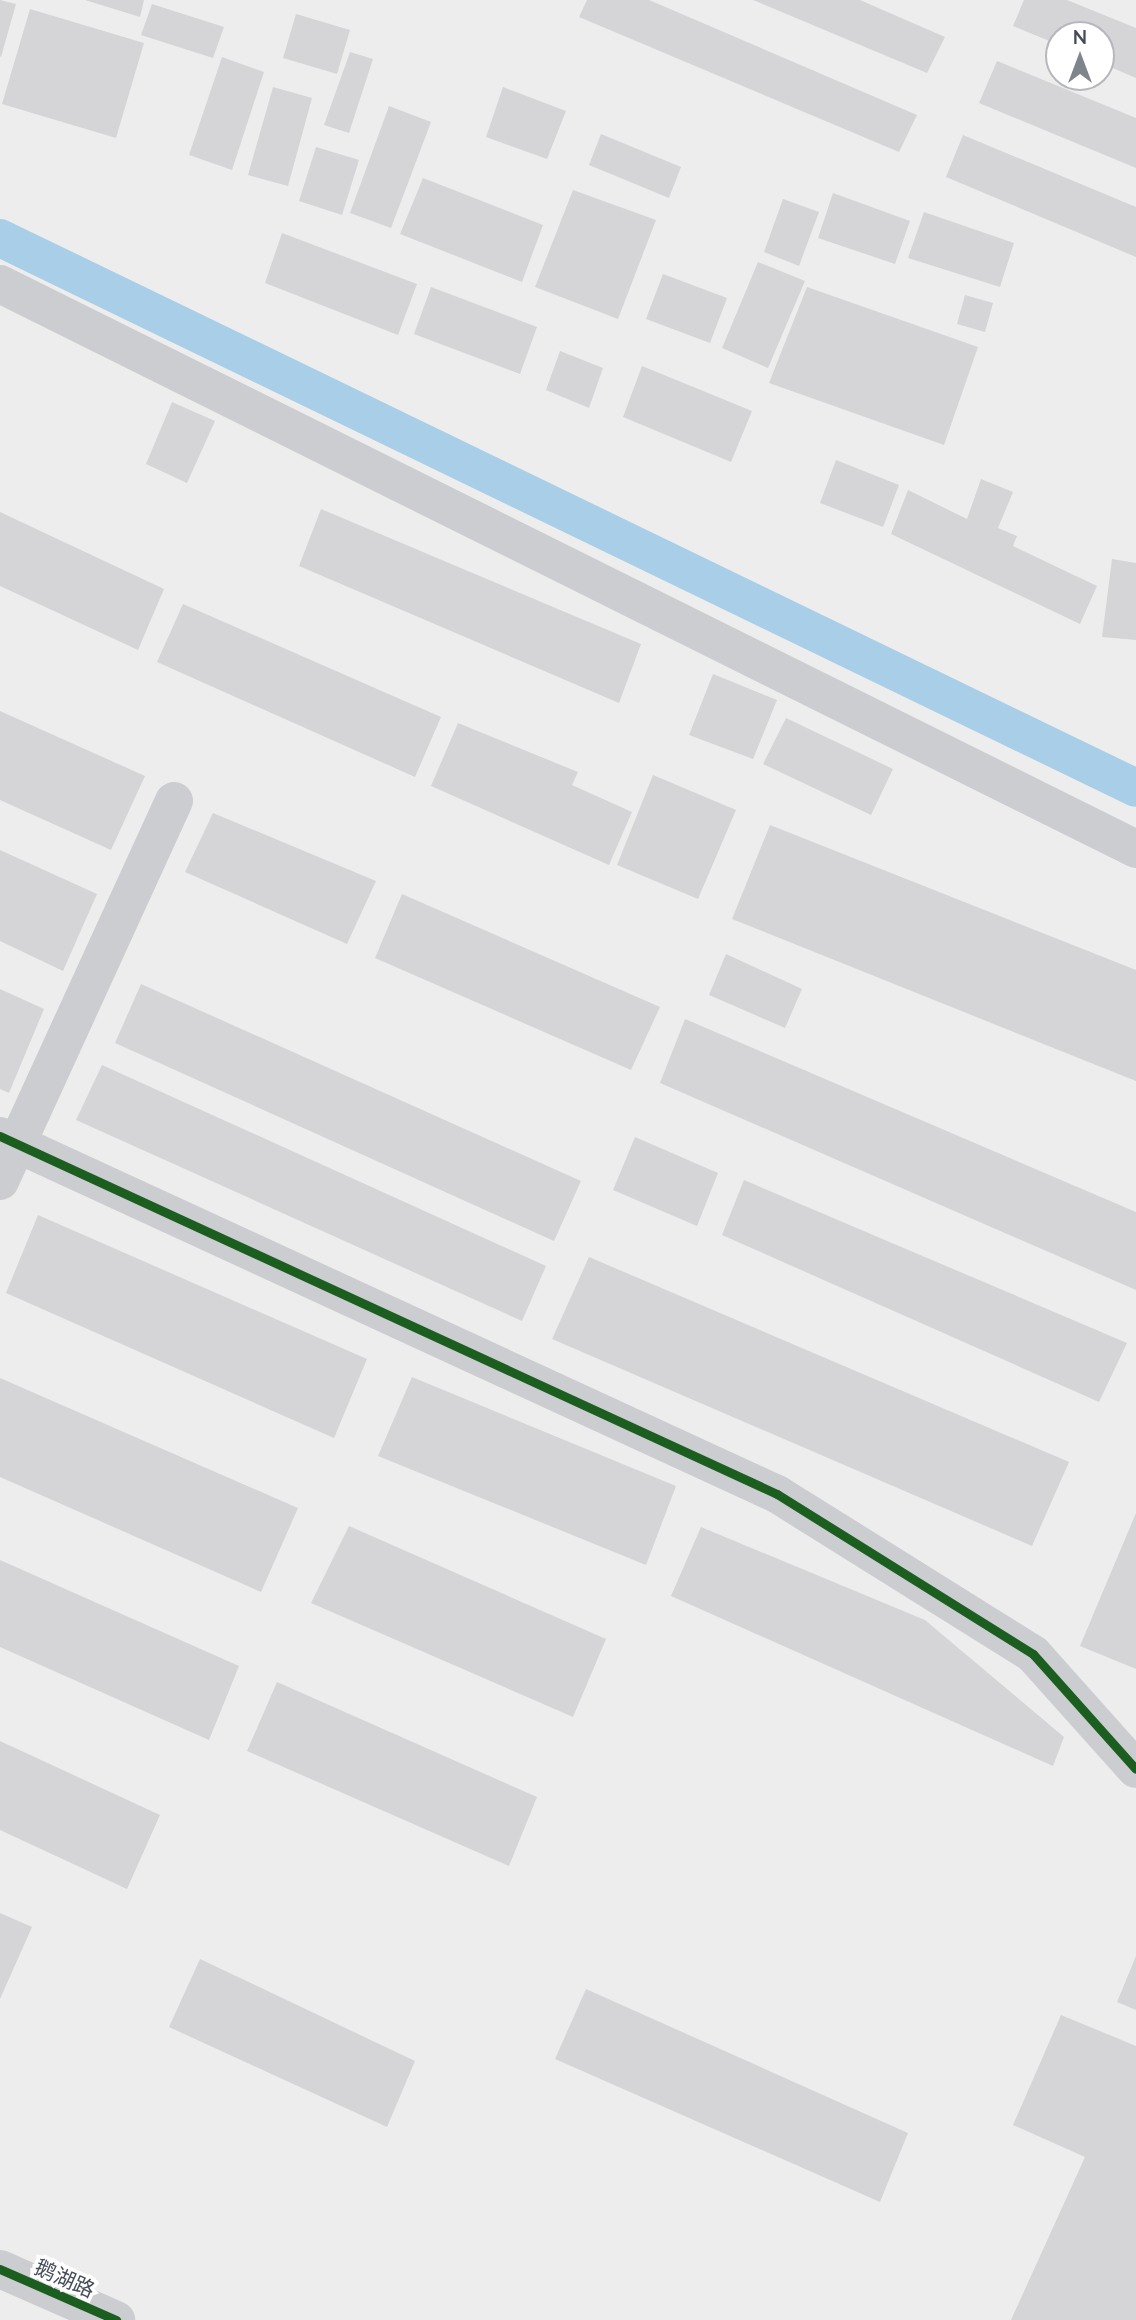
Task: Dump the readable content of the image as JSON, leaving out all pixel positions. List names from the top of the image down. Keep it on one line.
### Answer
{"streets":{"street":["鹅湖路"]},"north":"top"}
